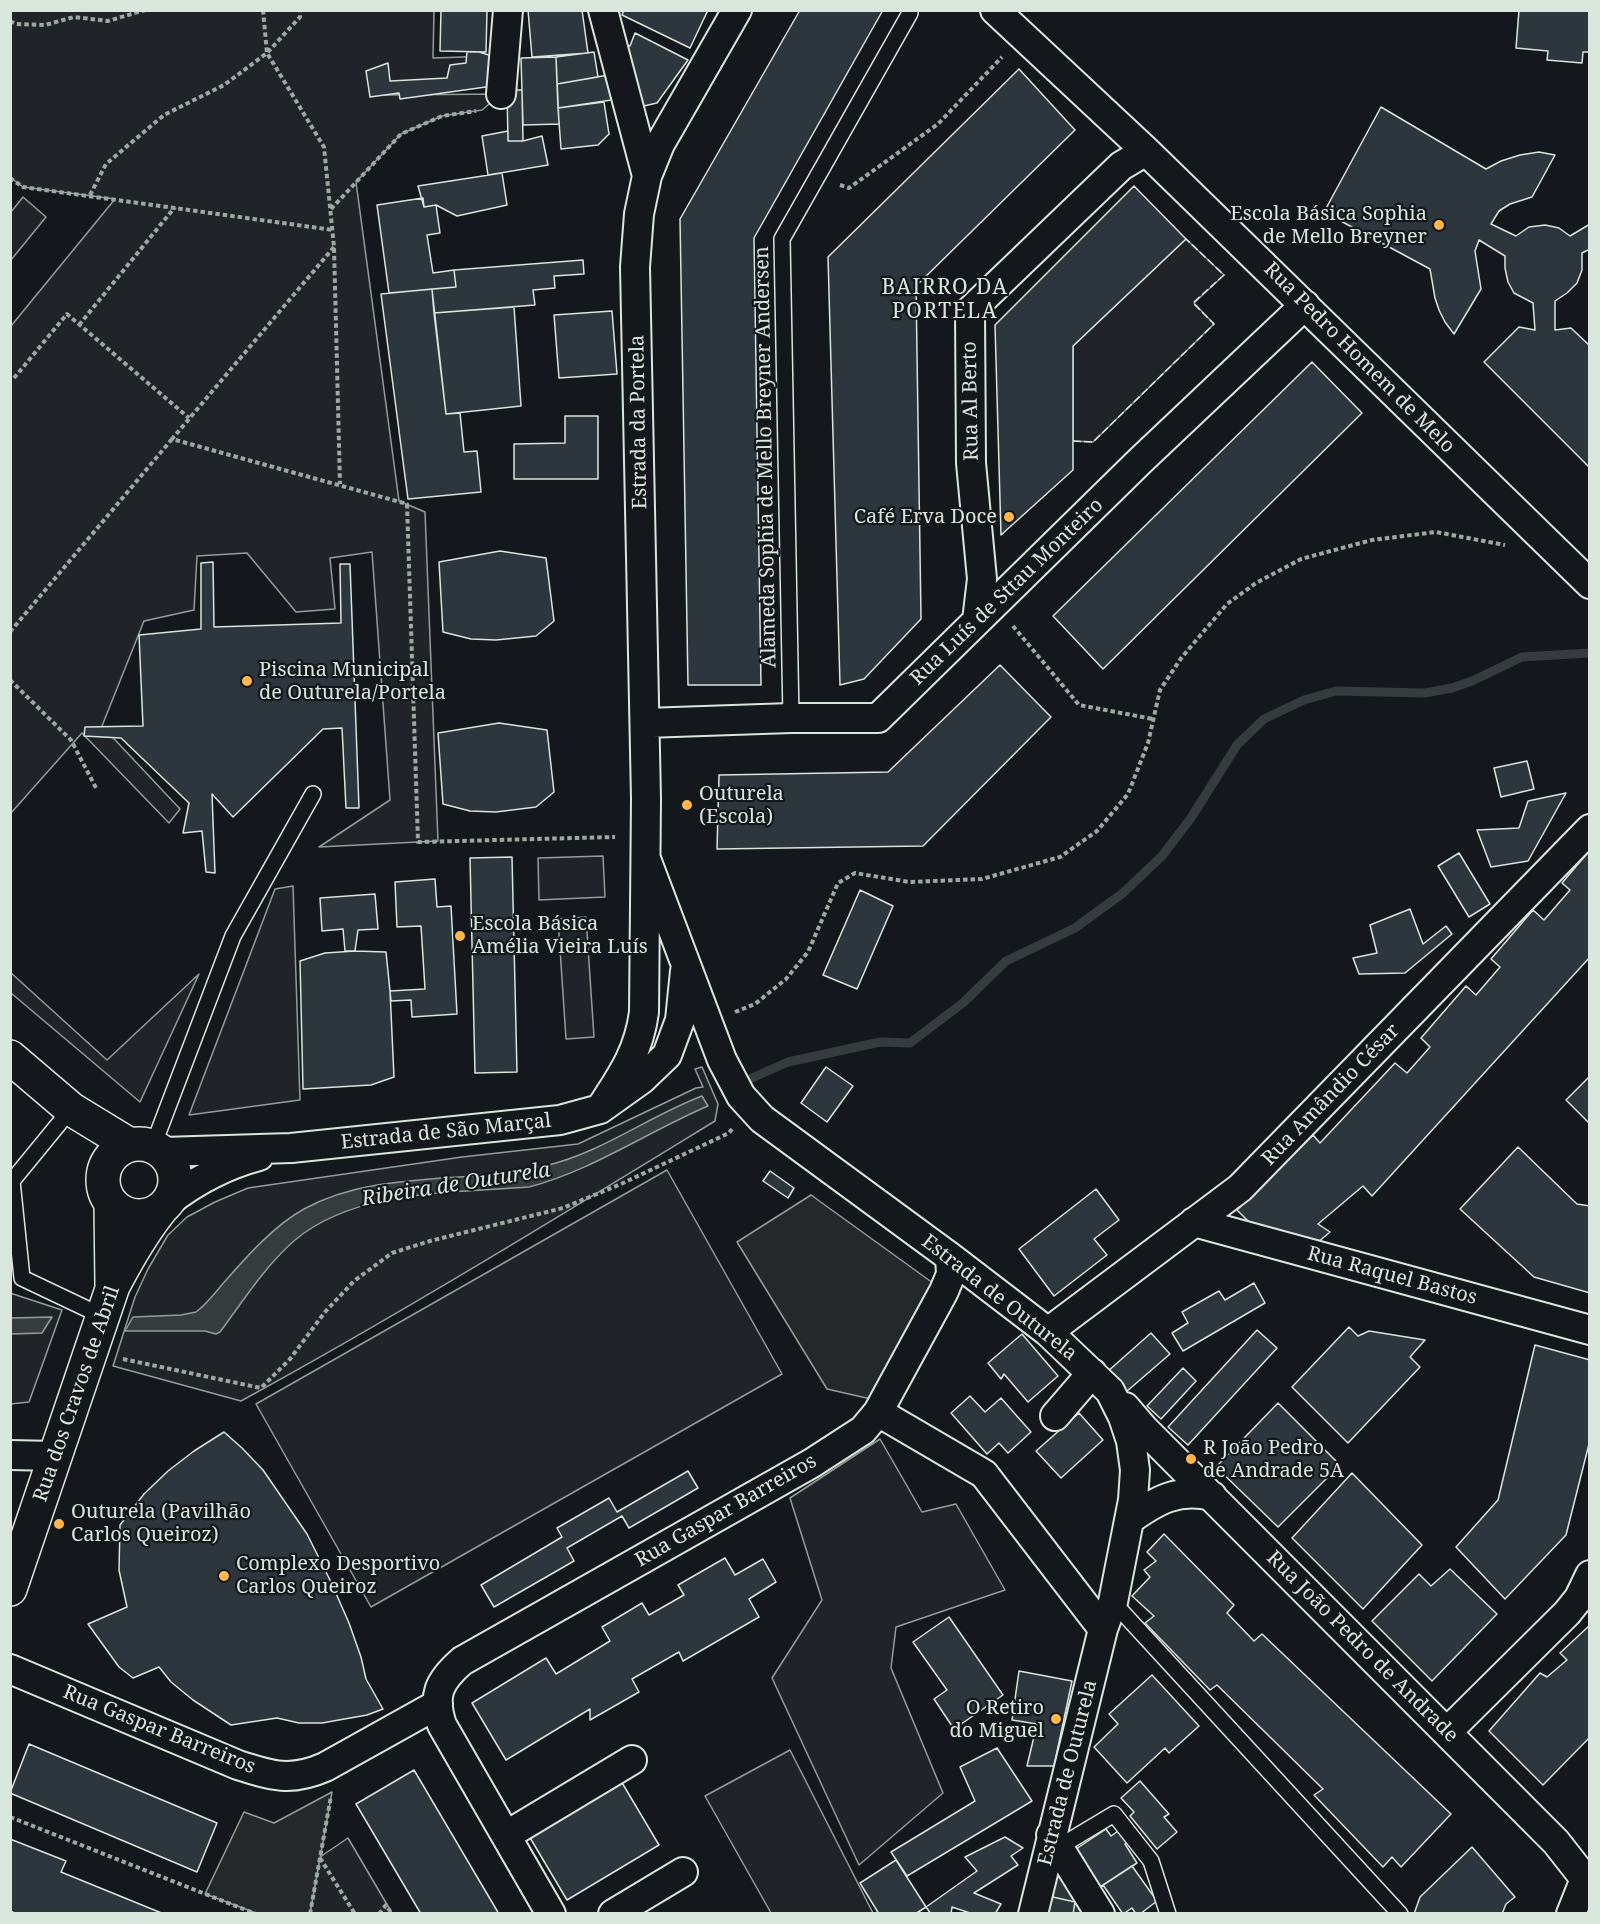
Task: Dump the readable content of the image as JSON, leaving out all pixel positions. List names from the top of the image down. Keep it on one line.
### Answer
{"streets":{"street":["Rua Pedro Homem de Melo","Rua Al Berto","Estrada da Portela","Rua Luís de Sttau Monteiro","Rua Amândio César","Estrada de São Marçal","Rua Raquel Bastos","Estrada de Outurela","Rua dos Cravos de Abril","Rua Gaspar Barreiros","Rua João Pedro de Andrade"],"lane":["Alameda Sophia de Mello Breyner Andersen"]},"crossings":[["Rua Pedro Homem de Melo","Rua Al Berto"],["Rua Pedro Homem de Melo","Rua Luís de Sttau Monteiro"],["Rua Al Berto","Rua Luís de Sttau Monteiro"],["Estrada da Portela","Rua Luís de Sttau Monteiro"],["Estrada da Portela","Estrada de São Marçal"],["Alameda Sophia de Mello Breyner Andersen","Rua Luís de Sttau Monteiro"],["Rua Amândio César","Rua Raquel Bastos"],["Rua Amândio César","Estrada de Outurela"],["Estrada de São Marçal","Estrada de Outurela"],["Estrada de São Marçal","Rua dos Cravos de Abril"],["Estrada de Outurela","Rua Gaspar Barreiros"],["Estrada de Outurela","Rua João Pedro de Andrade"]],"districts":["BAIRRO DA PORTELA"],"water":["Ribeira de Outurela"],"places":["Escola Básica Sophia de Mello Breyner","Café Erva Doce","Piscina Municipal de Outurela/Portela","Outurela (Escola)","Escola Básica Amélia Vieira Luís","R João Pedro de Andrade 5A","Outurela (Pavilhão Carlos Queiroz)","Complexo Desportivo Carlos Queiroz","O Retiro do Miguel"]}
